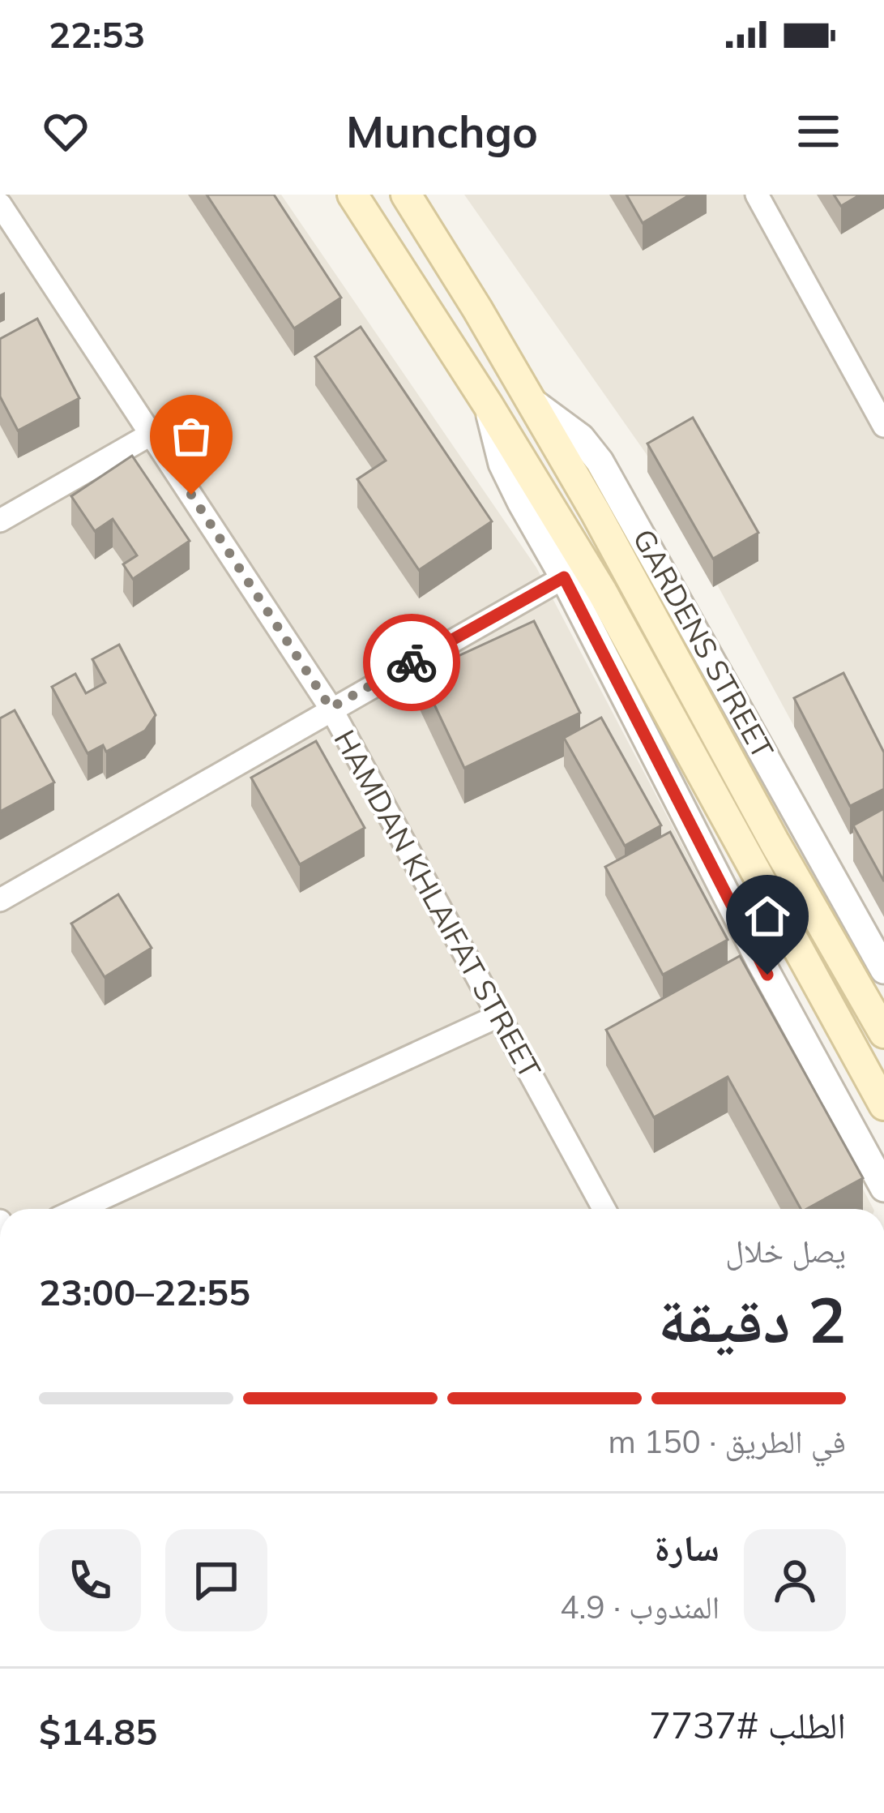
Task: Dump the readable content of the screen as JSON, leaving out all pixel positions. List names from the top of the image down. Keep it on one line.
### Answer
{"streets":{"street":["GARDENS STREET","HAMDAN KHLAIFAT STREET"]},"page":{"status":"22:53","header":"Munchgo","heading":["2 دقيقة","يصل خلال","22:55–23:00"],"panel":["سارة","المندوب · 4.9","الطلب #7737","$14.85"],"bar":"في الطريق · 150 m"}}
